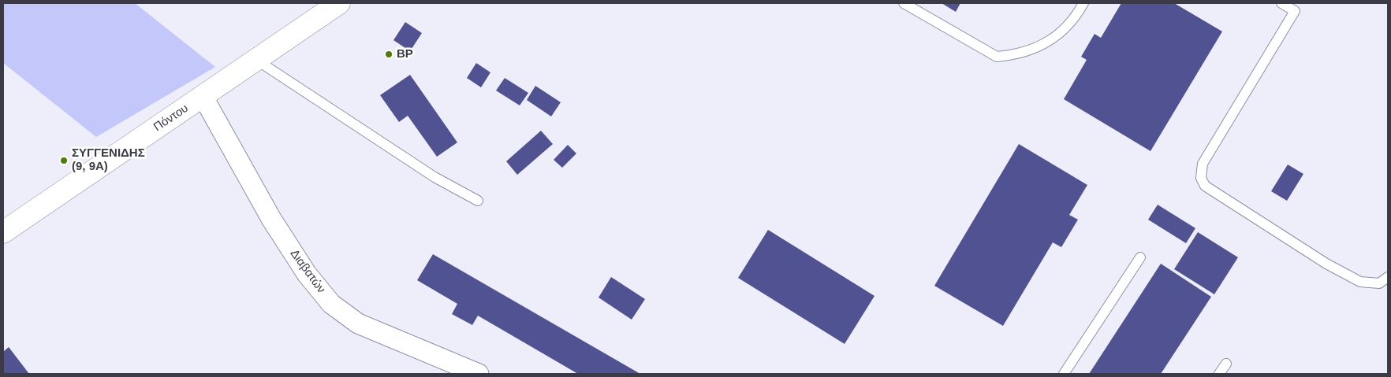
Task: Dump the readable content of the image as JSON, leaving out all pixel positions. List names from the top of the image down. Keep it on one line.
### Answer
{"streets":{"street":["Πόντου","Διαβατών"]},"crossings":[["Πόντου","Διαβατών"]],"places":["BP","ΣΥΓΓΕΝΙΔΗΣ (9, 9Α)"]}
